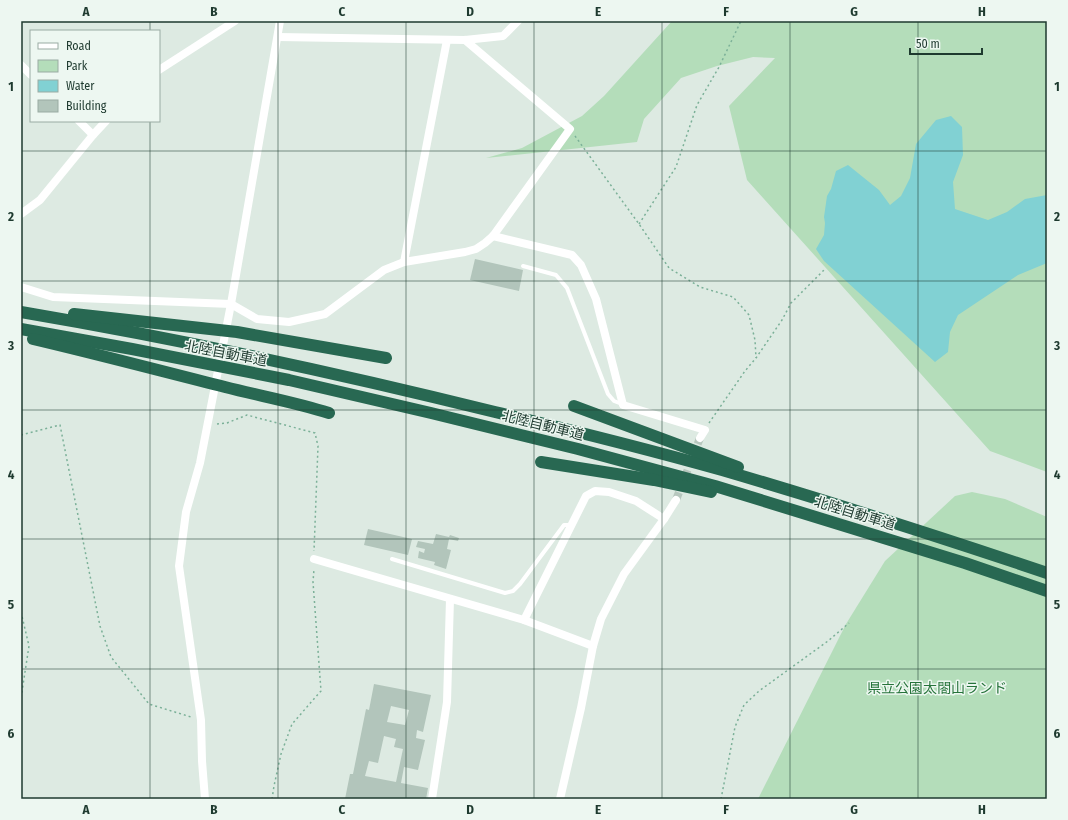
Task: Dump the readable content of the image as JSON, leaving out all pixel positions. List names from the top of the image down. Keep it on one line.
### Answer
{"streets":{"highway":["北陸自動車道"]},"parks":["県立公園太閤山ランド"],"legend":["Road","Park","Water","Building"],"scale_bar":"50 m","grid":{"columns":["A","B","C","D","E","F","G","H"],"rows":["1","2","3","4","5","6"]}}
